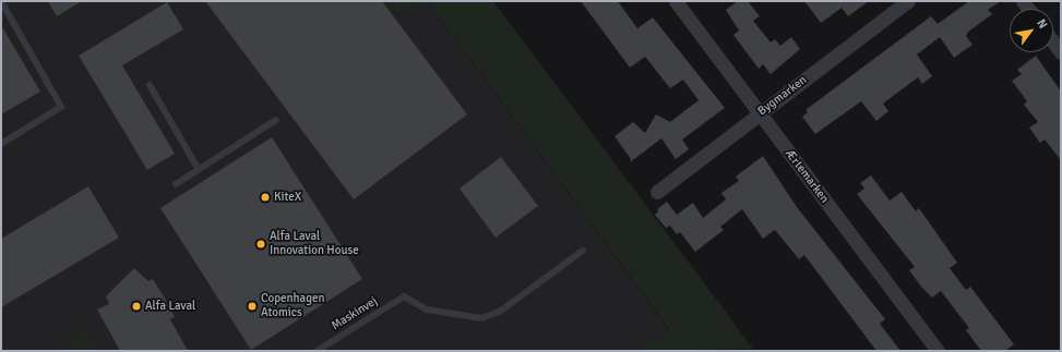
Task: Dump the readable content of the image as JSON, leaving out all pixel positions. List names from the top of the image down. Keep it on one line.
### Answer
{"streets":{"street":["Bygmarken","Ærtemarken"],"lane":["Maskinvej"]},"crossings":[["Bygmarken","Ærtemarken"]],"places":["KiteX","Alfa Laval Innovation House","Alfa Laval","Copenhagen Atomics"],"north":"top right"}
